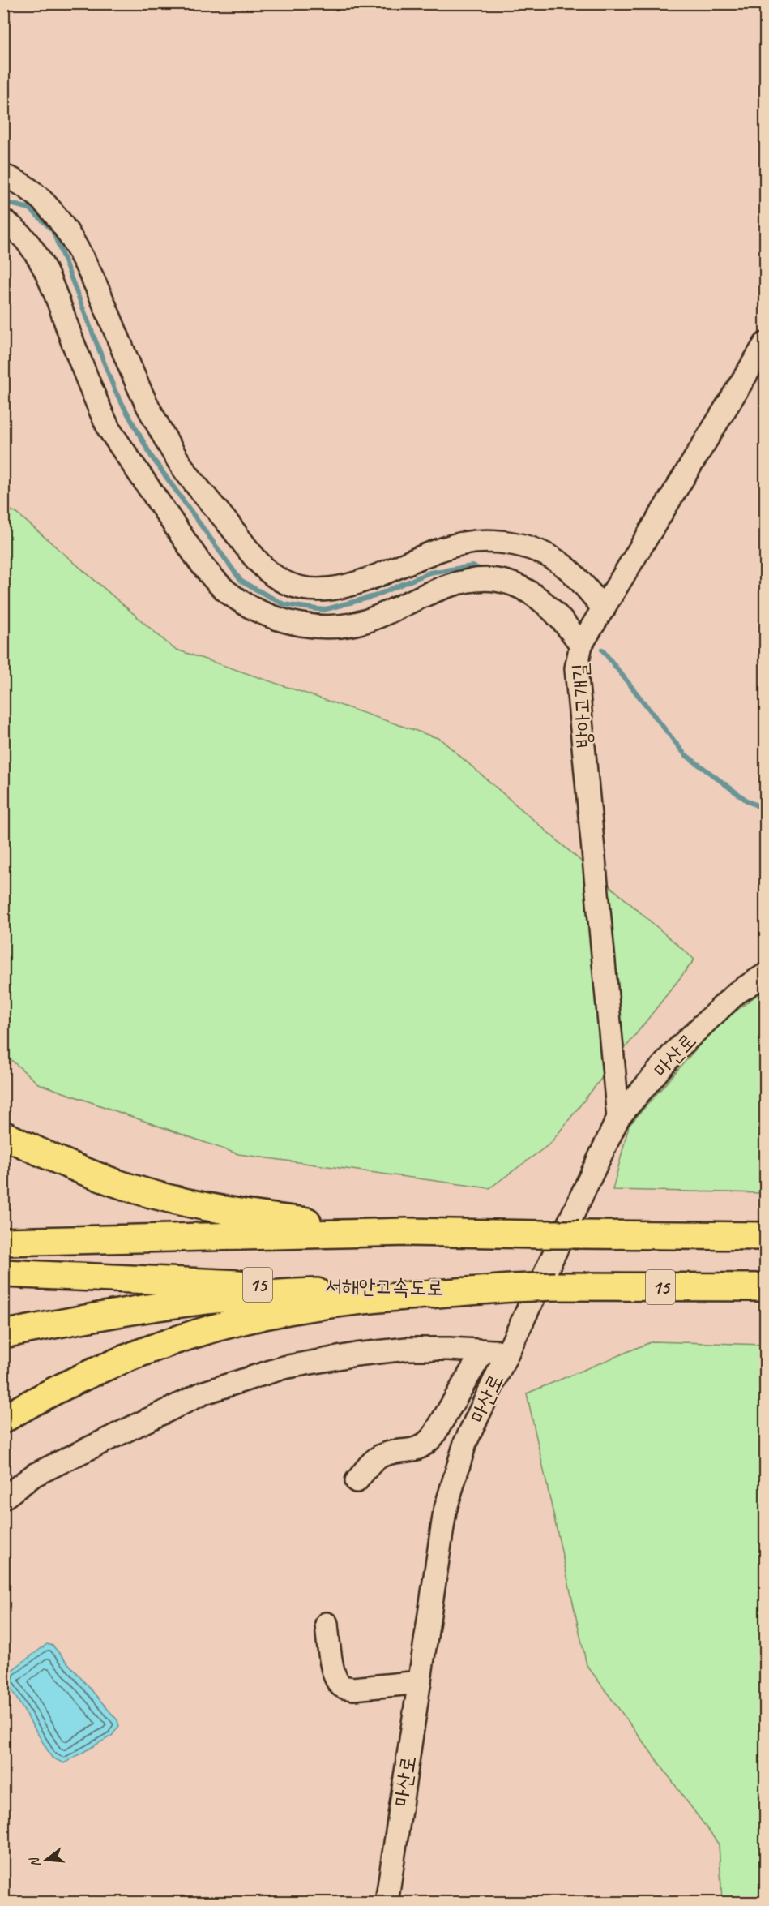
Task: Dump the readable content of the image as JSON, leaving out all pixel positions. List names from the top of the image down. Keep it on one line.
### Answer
{"streets":{"highway":["15","서해안고속도로"],"street":["방아고개길","마산로"]},"crossings":[["방아고개길","마산로"]],"north":"left"}
